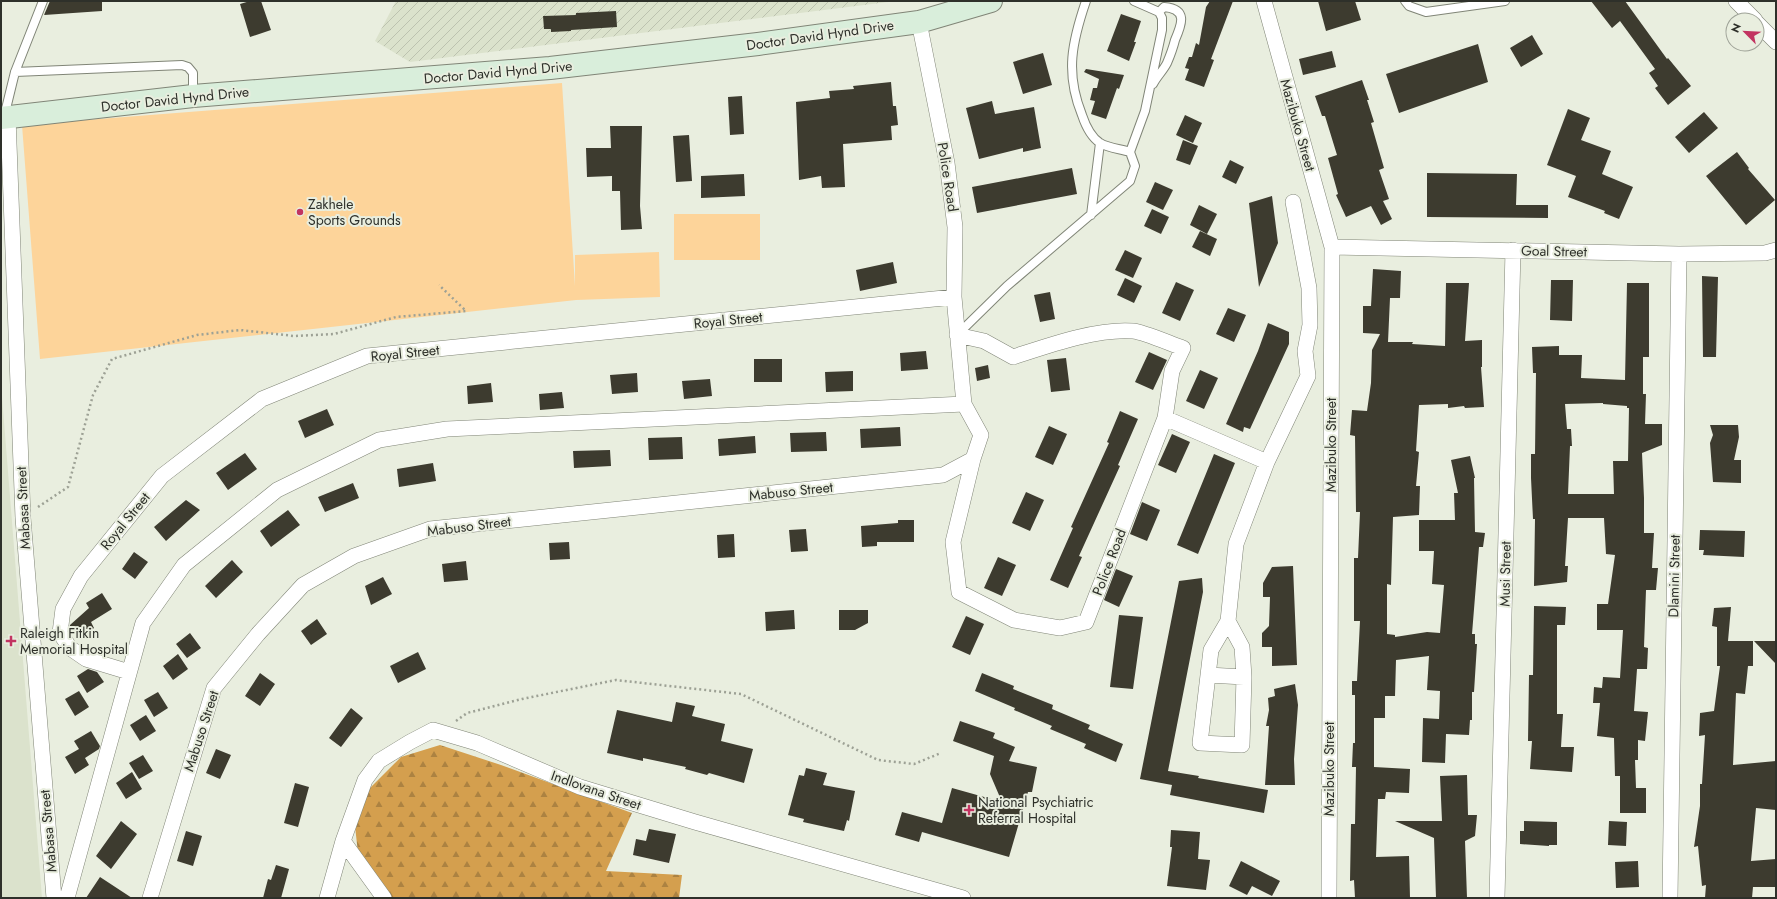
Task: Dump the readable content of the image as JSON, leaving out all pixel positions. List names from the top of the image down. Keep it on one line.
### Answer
{"streets":{"main road":["Doctor David Hynd Drive"],"street":["Mazibuko Street","Police Road","Goal Street","Royal Street","Mabuso Street","Mabasa Street","Musi Street","Dlamini Street","Indlovana Street"]},"crossings":[["Doctor David Hynd Drive","Police Road"],["Doctor David Hynd Drive","Mabasa Street"],["Mazibuko Street","Goal Street"],["Police Road","Royal Street"],["Police Road","Mabuso Street"],["Goal Street","Musi Street"],["Goal Street","Dlamini Street"]],"places":{"other":["Zakhele Sports Grounds"],"health":["Raleigh Fitkin Memorial Hospital","National Psychiatric Referral Hospital"]},"north":"top left"}
